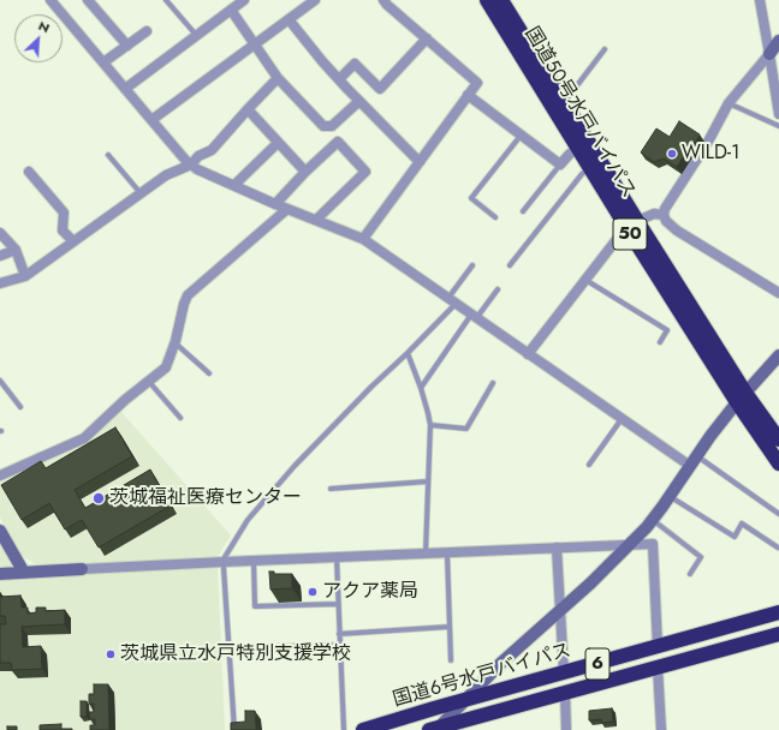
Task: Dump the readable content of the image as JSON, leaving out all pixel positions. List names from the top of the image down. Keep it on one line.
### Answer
{"streets":{"highway":["国道50号水戸バイパス","50","6","国道6号水戸バイパス"]},"places":["WILD-1","茨城福祉医療センター","アクア薬局","茨城県立水戸特別支援学校"],"north":"top right"}
